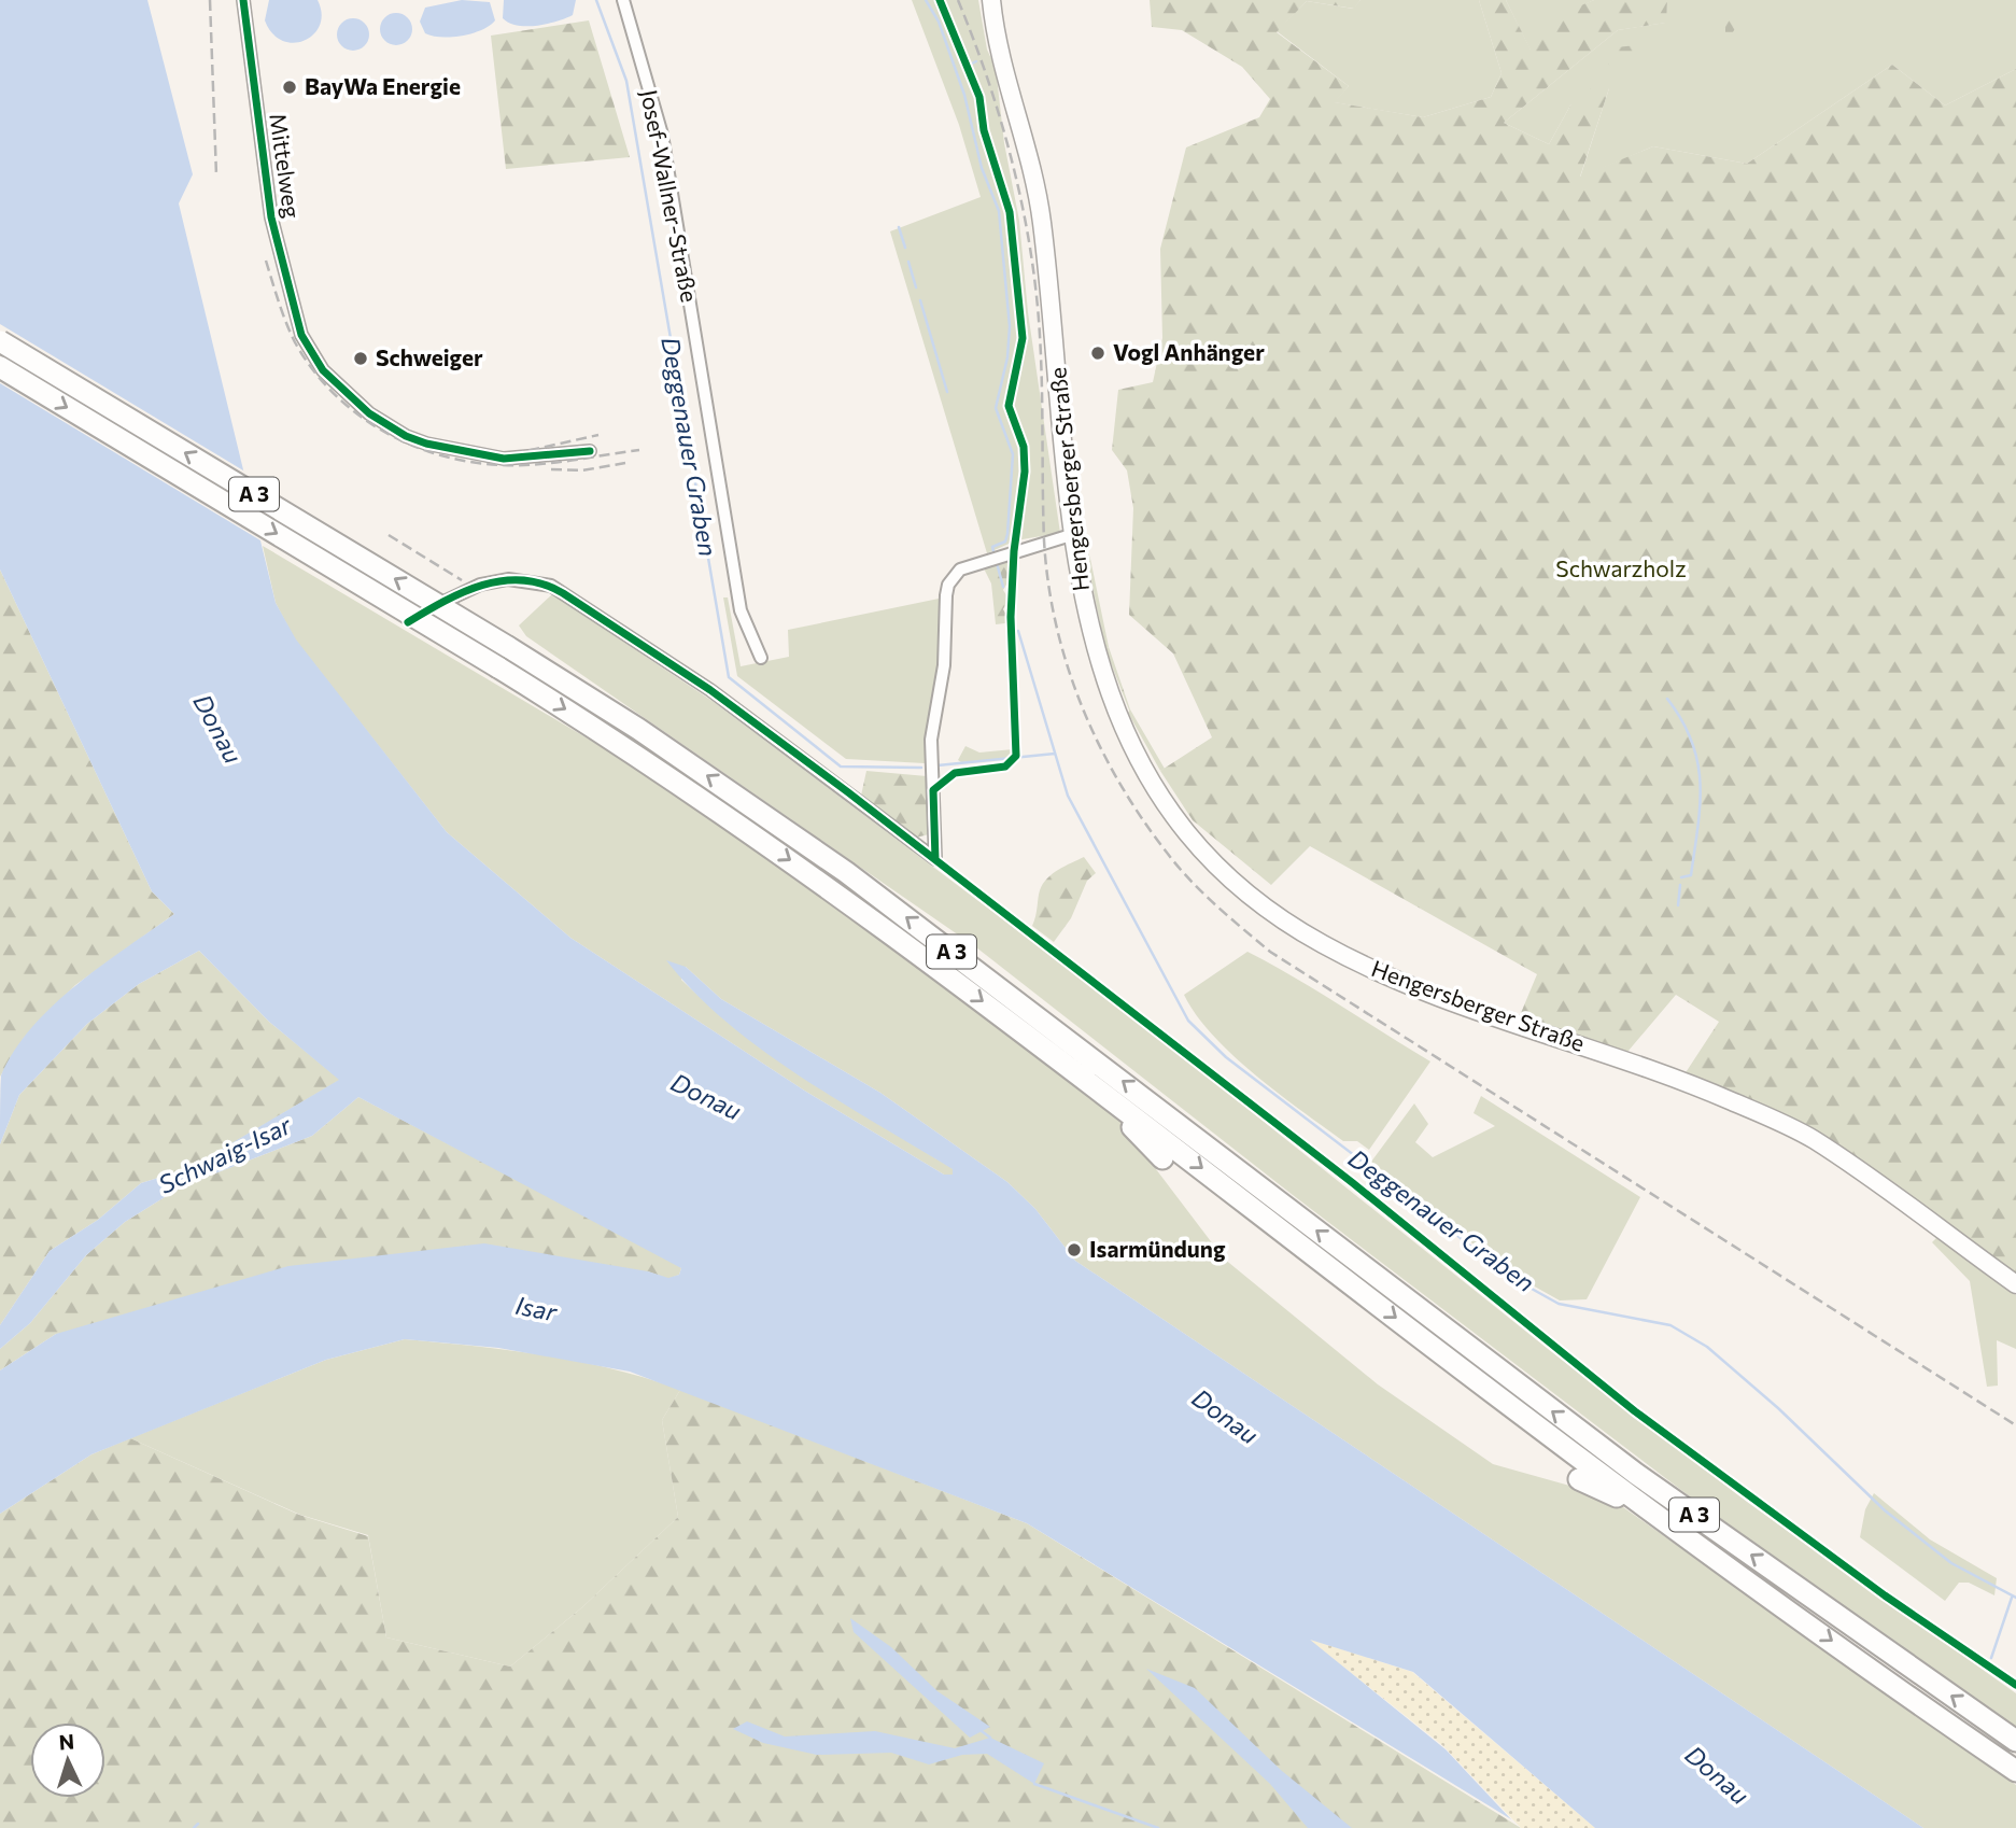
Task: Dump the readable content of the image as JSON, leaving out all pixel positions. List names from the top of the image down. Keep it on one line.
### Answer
{"streets":{"highway":["A 3"],"main road":["Hengersberger Straße"],"street":["Mittelweg","Josef-Wallner-Straße"]},"water":["Deggenauer Graben","Donau","Schwaig-Isar","Isar"],"parks":["Schwarzholz"],"places":["BayWa Energie","Vogl Anhänger","Schweiger","Isarmündung"],"north":"top"}
